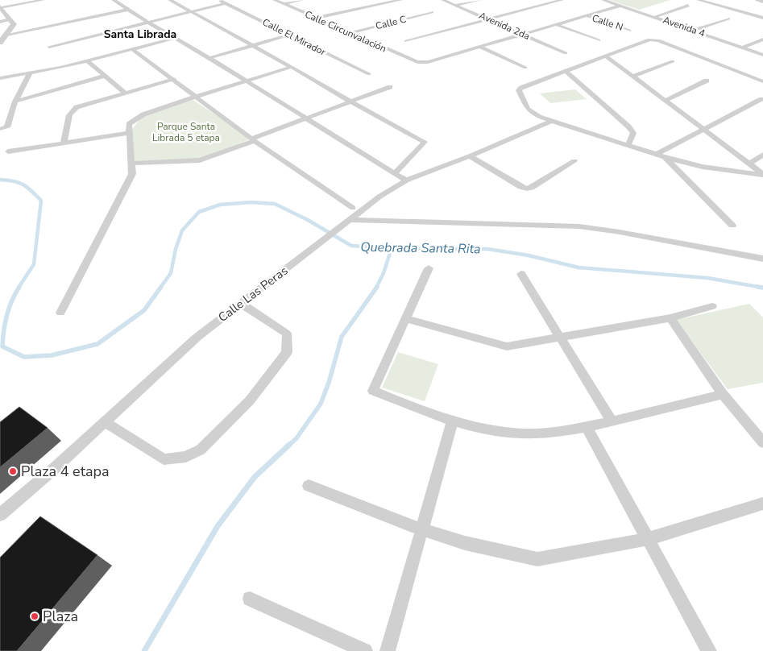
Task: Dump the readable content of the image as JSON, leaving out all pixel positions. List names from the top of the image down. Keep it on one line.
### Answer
{"streets":{"street":["Calle C","Calle N","Avenida 2da","Avenida 4","Calle Circunvalación","Calle El Mirador","Calle Las Peras"]},"crossings":[["Calle C","Calle Circunvalación"]],"districts":["Santa Librada"],"water":["Quebrada Santa Rita"],"parks":["Parque Santa Librada 5 etapa"],"places":["Plaza 4 etapa","Plaza"]}
